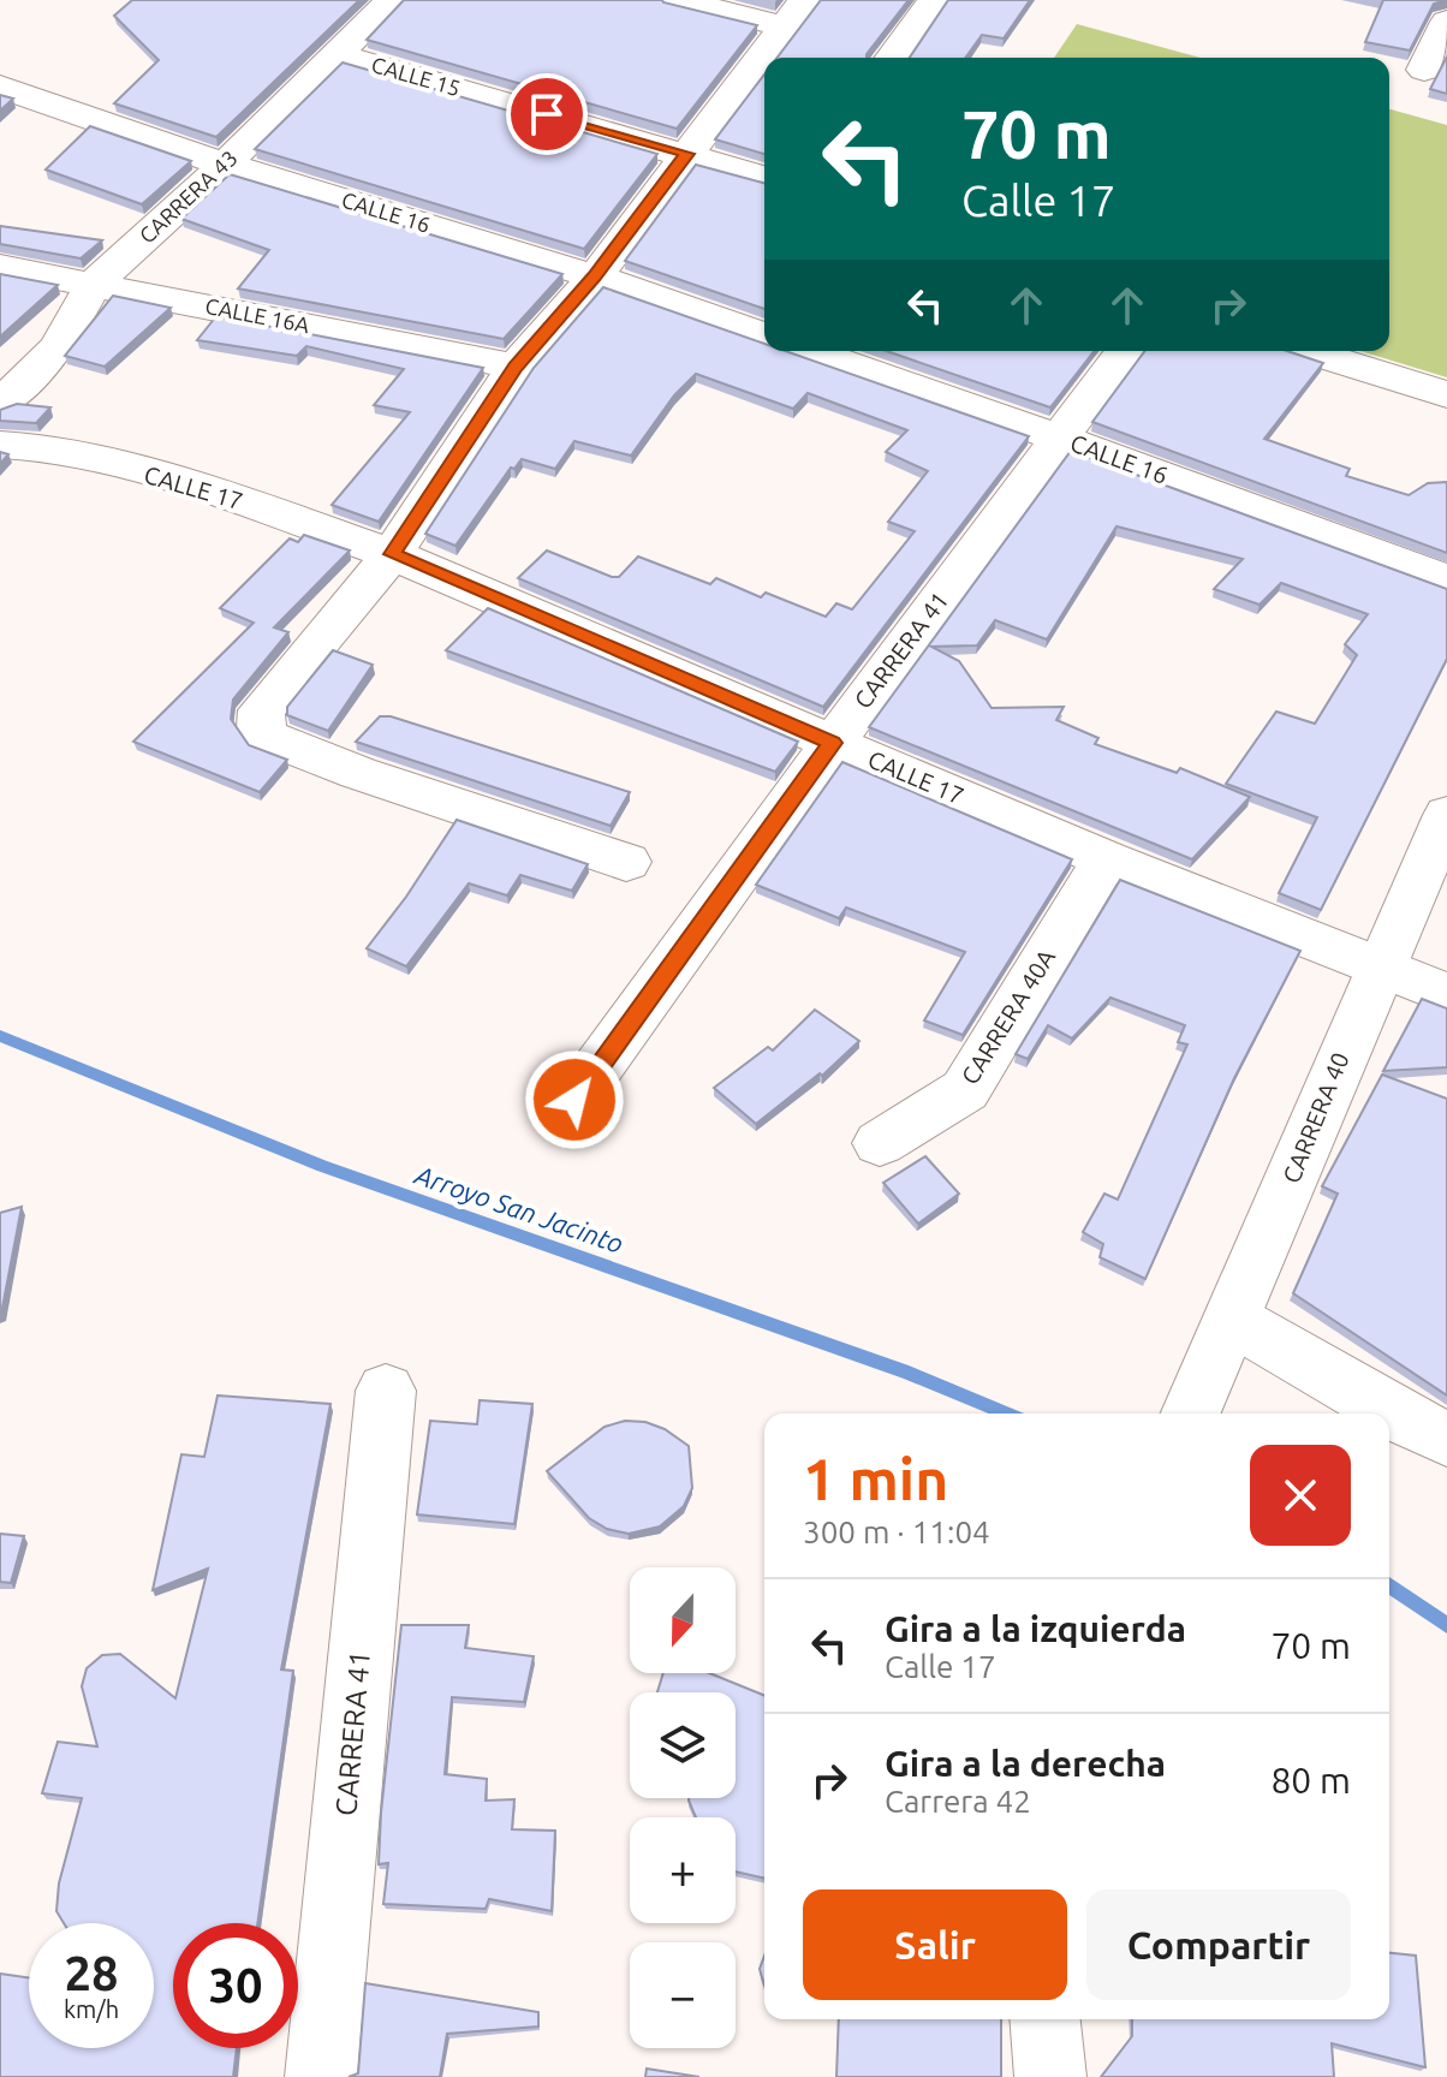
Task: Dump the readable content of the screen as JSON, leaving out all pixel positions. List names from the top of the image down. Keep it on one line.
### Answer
{"streets":{"street":["CALLE 15","CARRERA 43","CALLE 16","CALLE 16A","CALLE 17","CARRERA 41","CARRERA 40A","CARRERA 40"]},"crossings":[["CALLE 15","CARRERA 43"],["CARRERA 43","CALLE 16"],["CARRERA 43","CALLE 16A"],["CALLE 16","CARRERA 41"],["CALLE 17","CARRERA 41"],["CALLE 17","CARRERA 40A"],["CALLE 17","CARRERA 40"]],"water":["Arroyo San Jacinto"],"north":"bottom","page":{"turn":["70 m","Calle 17"],"heading":["1 min","300 m · 11:04"],"map_buttons":["+","−"],"list":[{"name":"Gira a la izquierda","note":"Calle 17","value":"70 m"},{"name":"Gira a la derecha","note":"Carrera 42","value":"80 m"}],"buttons":["Salir","Compartir"],"speed":"28 km/h","limit":"30"}}
